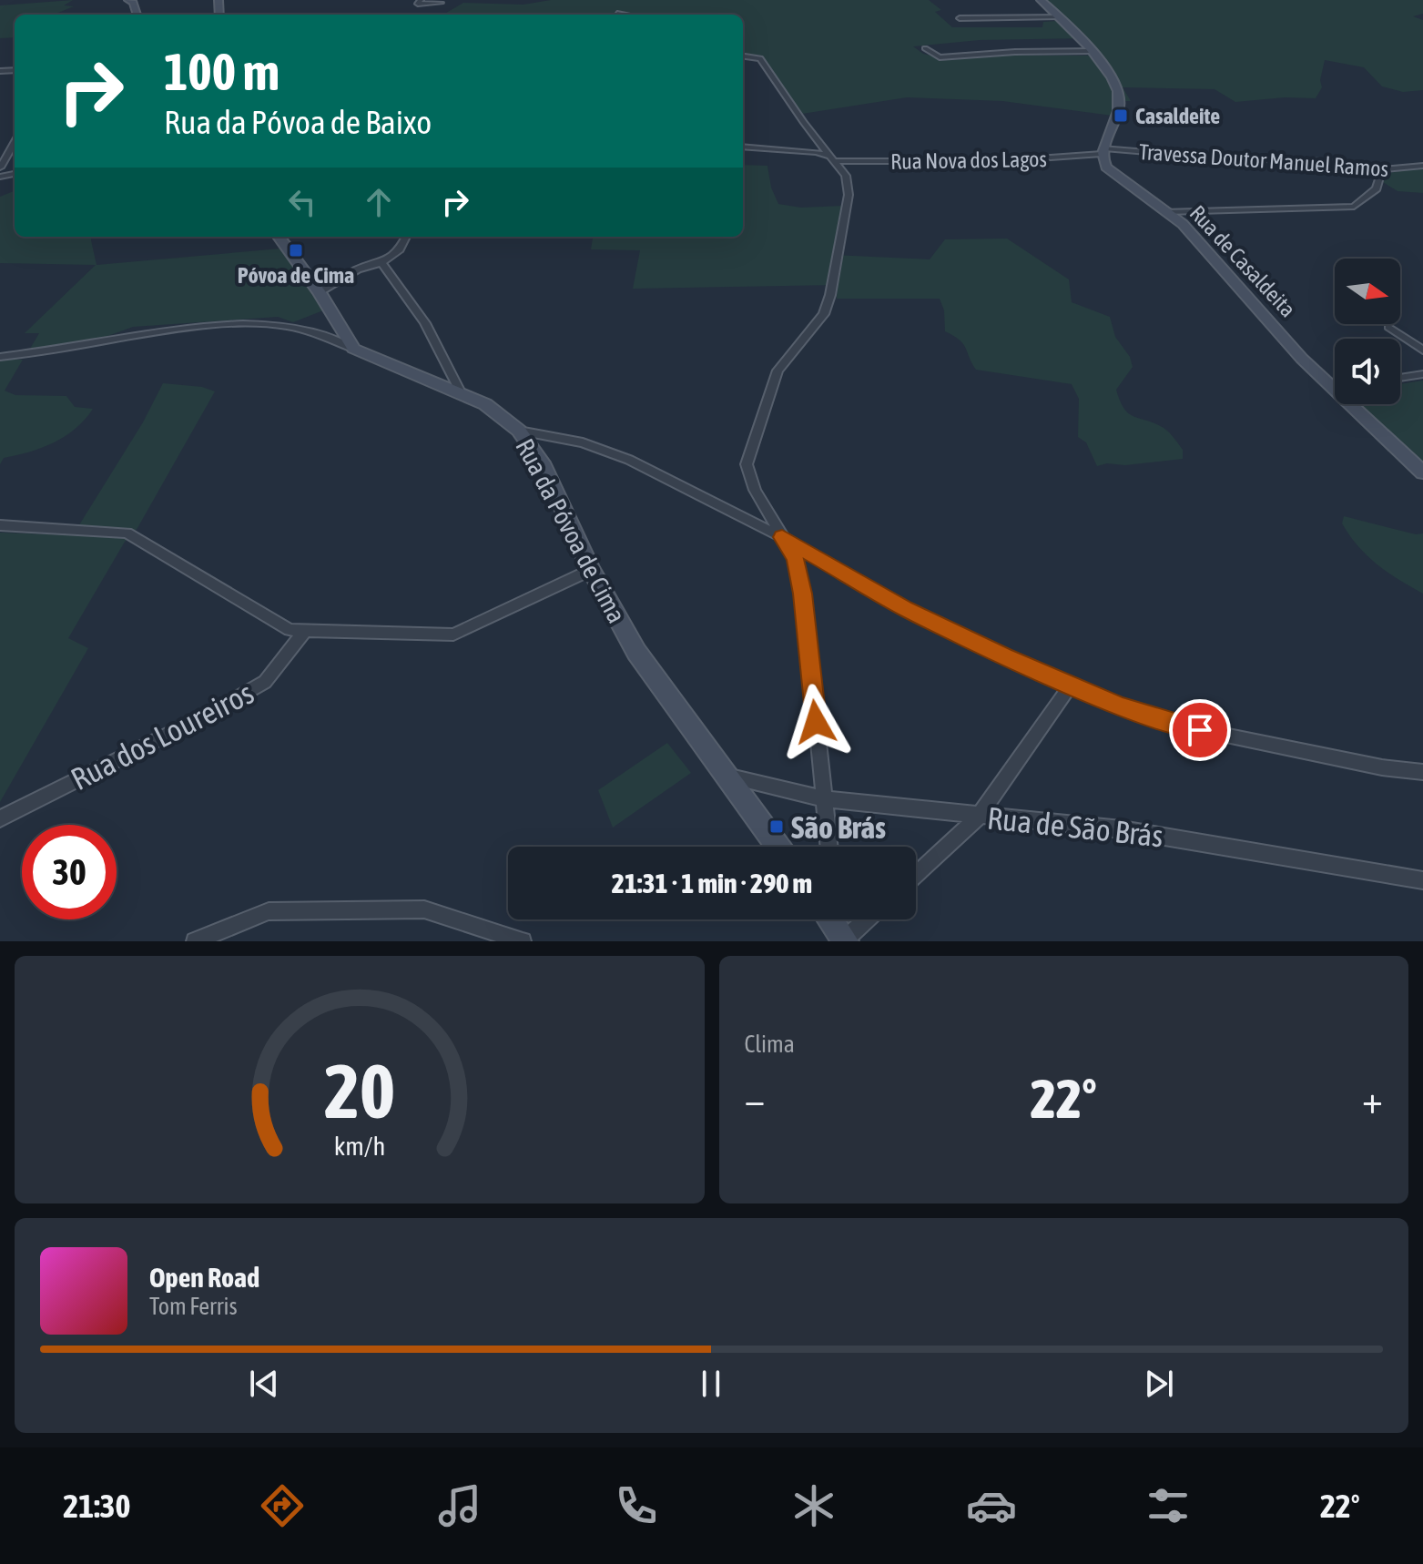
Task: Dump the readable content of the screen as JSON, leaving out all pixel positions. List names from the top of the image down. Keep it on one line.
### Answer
{"streets":{"street":["Rua Nova dos Lagos","Travessa Doutor Manuel Ramos","Rua de Casaldeita","Rua da Póvoa de Cima","Rua dos Loureiros","Rua de São Brás"]},"crossings":[["Rua Nova dos Lagos","Travessa Doutor Manuel Ramos"],["Rua Nova dos Lagos","Rua de Casaldeita"],["Travessa Doutor Manuel Ramos","Rua de Casaldeita"],["Rua da Póvoa de Cima","Rua de São Brás"]],"places":{"transit":["Casaldeite","Póvoa de Cima","São Brás"]},"north":"right","page":{"turn":["100 m","Rua da Póvoa de Baixo"],"limit":"30","trip":"21:31 · 1 min · 290 m","tile":"Clima","heat":["−","22°","+"],"song":["Open Road","Tom Ferris"],"tabs":["21:30","22°"],"gauge":["20","km/h"]}}
